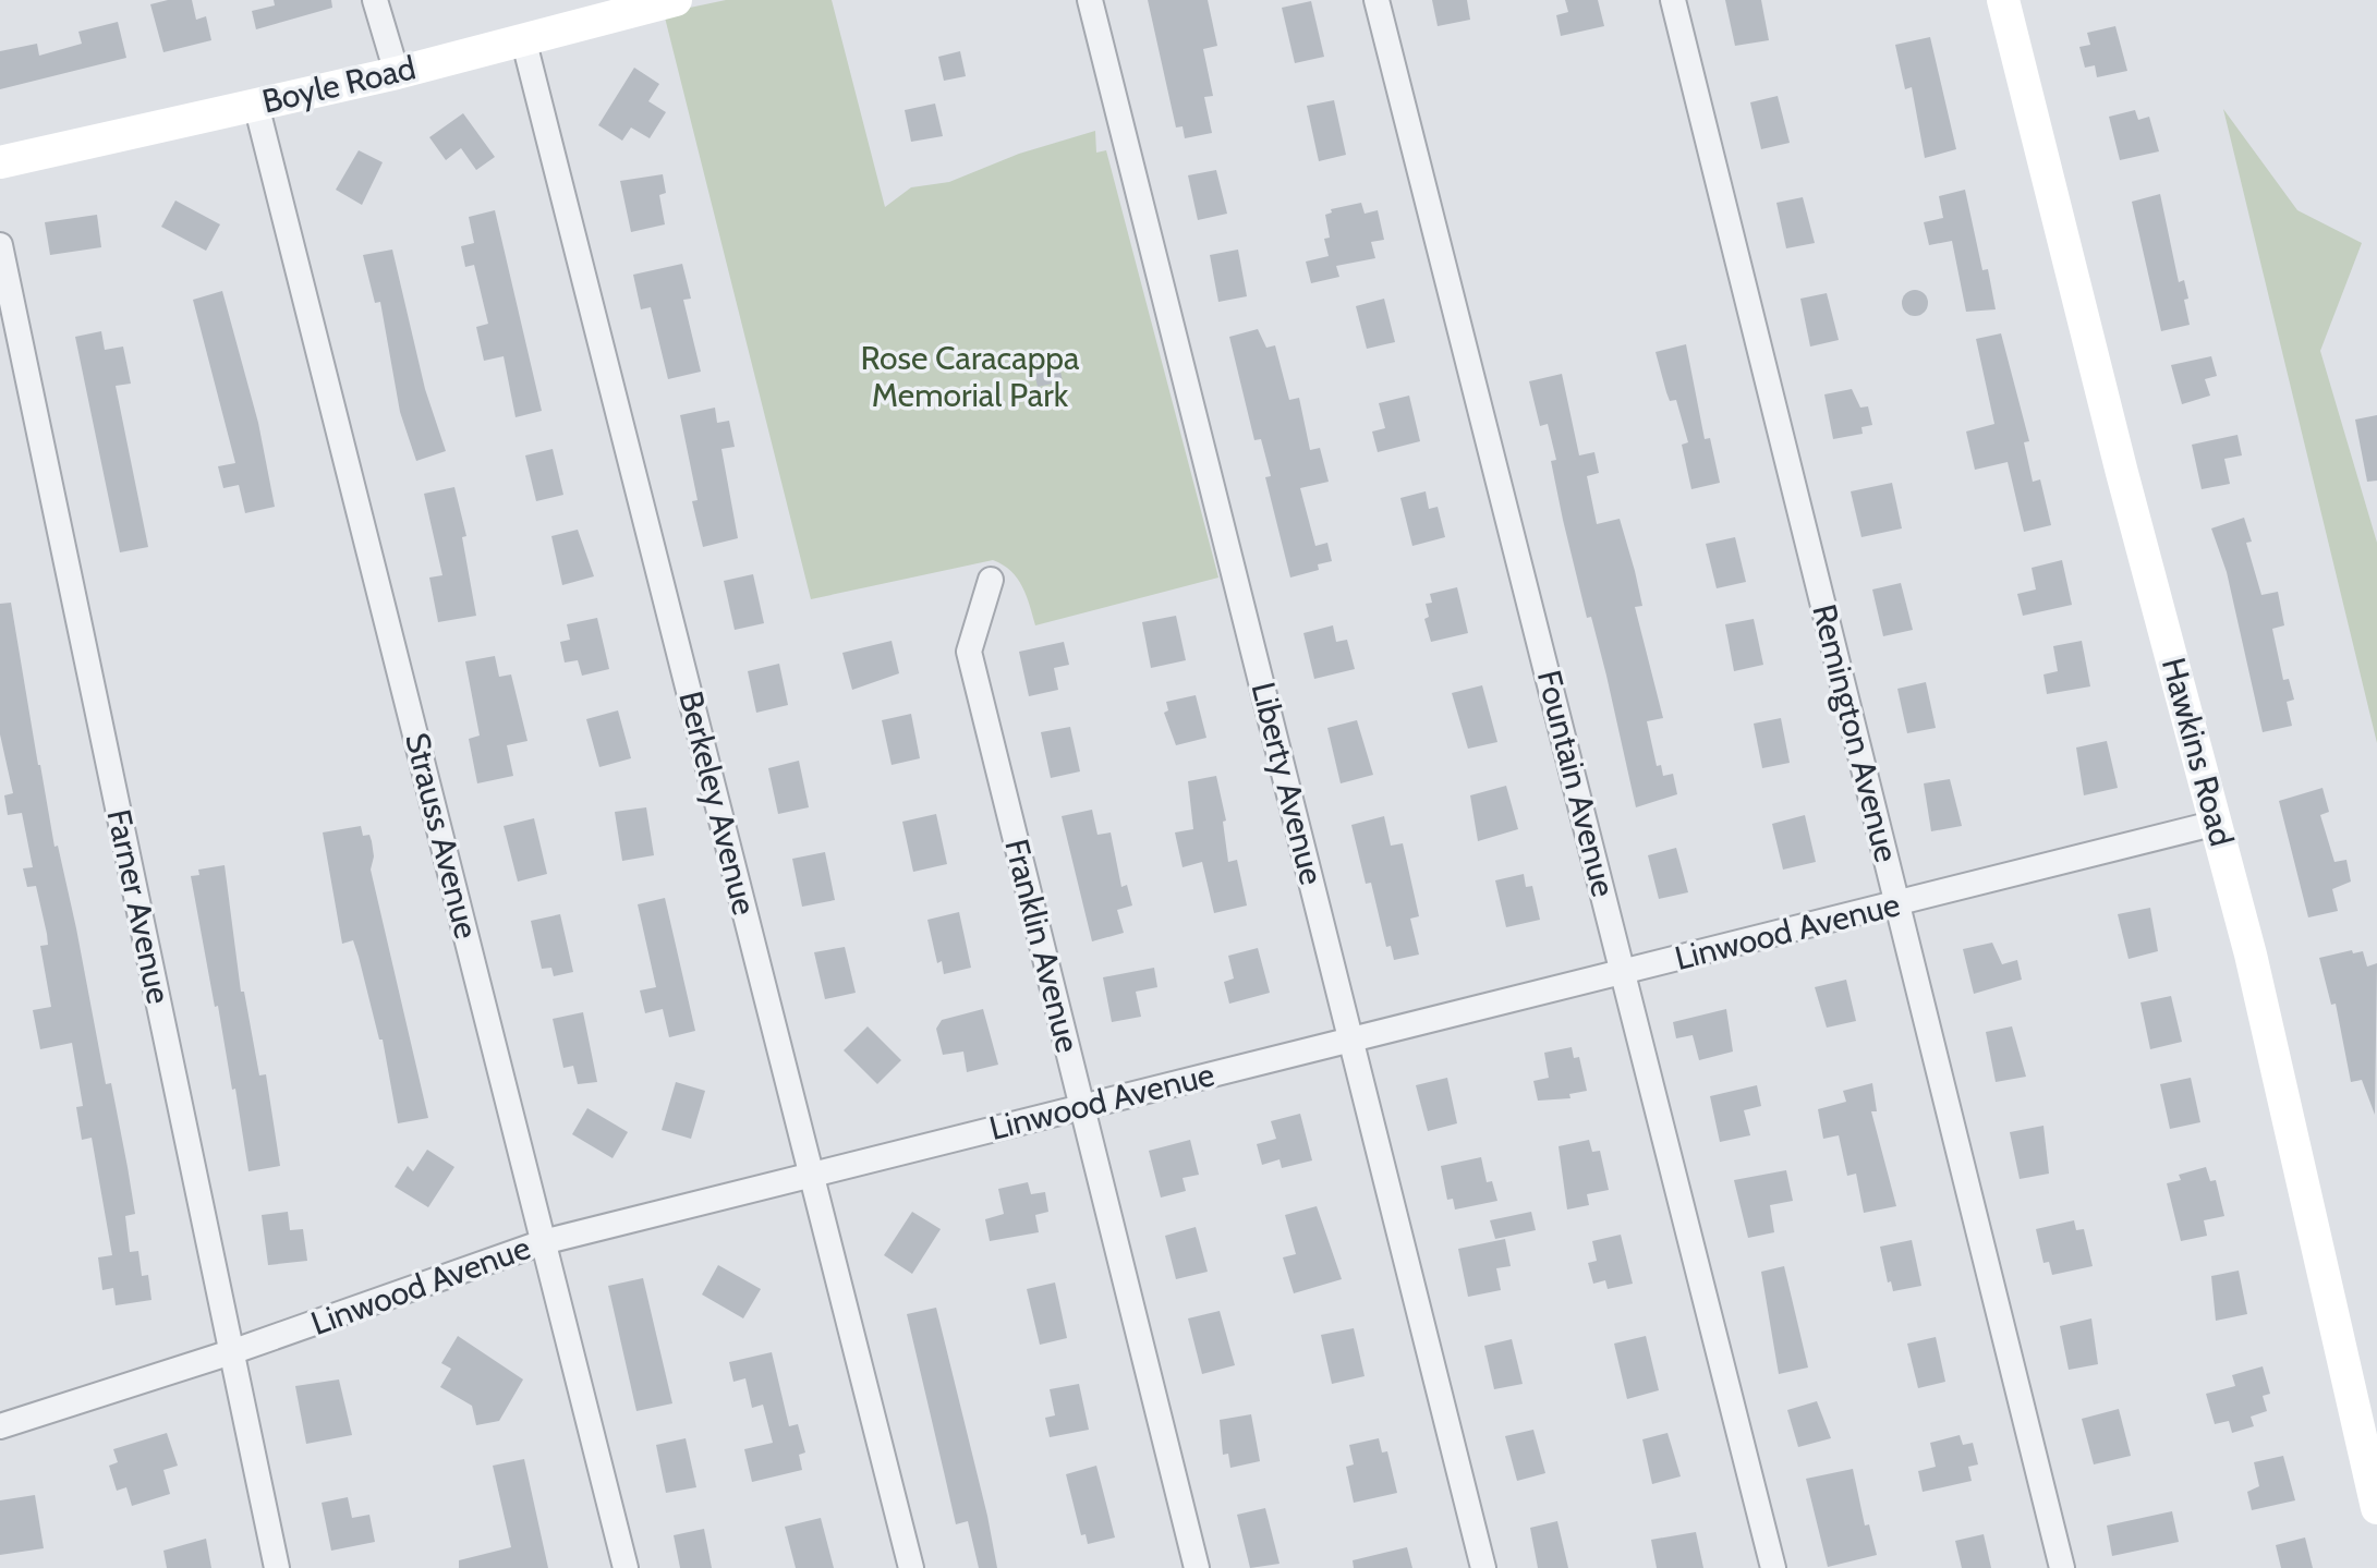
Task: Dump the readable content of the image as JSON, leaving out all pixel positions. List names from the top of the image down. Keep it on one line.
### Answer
{"streets":{"street":["Boyle Road","Remington Avenue","Hawkins Road","Liberty Avenue","Fountain Avenue","Berkeley Avenue","Strauss Avenue","Farner Avenue","Linwood Avenue","Franklin Avenue"]},"crossings":[["Boyle Road","Berkeley Avenue"],["Boyle Road","Strauss Avenue"],["Remington Avenue","Linwood Avenue"],["Hawkins Road","Linwood Avenue"],["Liberty Avenue","Linwood Avenue"],["Fountain Avenue","Linwood Avenue"],["Berkeley Avenue","Linwood Avenue"],["Strauss Avenue","Linwood Avenue"],["Farner Avenue","Linwood Avenue"],["Linwood Avenue","Franklin Avenue"]],"parks":["Rose Caracappa Memorial Park"]}
